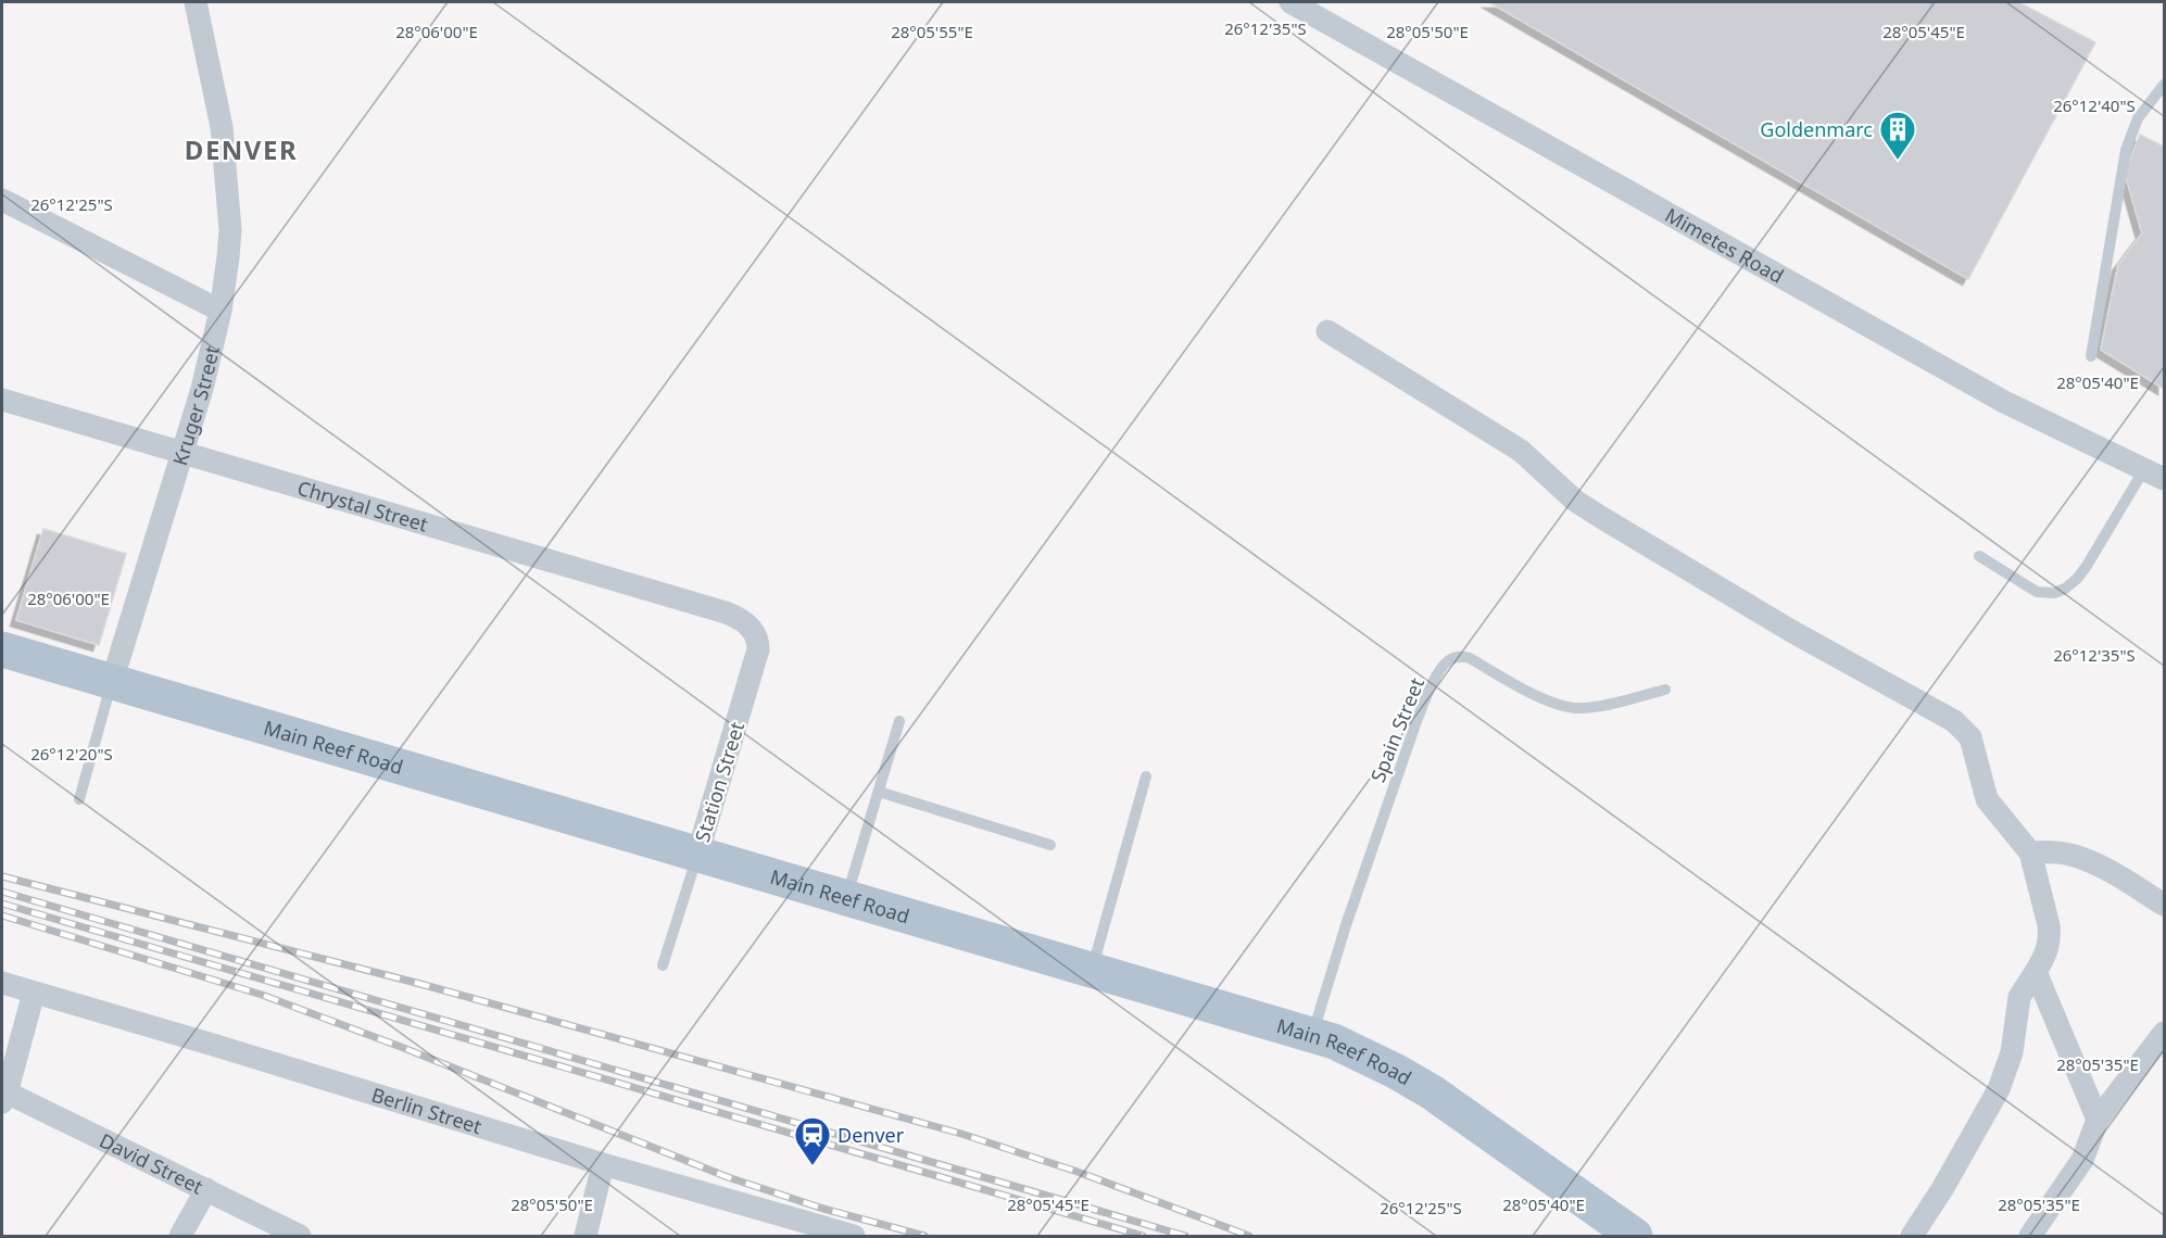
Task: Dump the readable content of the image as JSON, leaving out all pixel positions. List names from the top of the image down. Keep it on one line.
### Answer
{"streets":{"main road":["Main Reef Road"],"street":["Mimetes Road","Kruger Street","Chrystal Street","Station Street","Berlin Street","David Street"],"lane":["Spain Street"]},"crossings":[["Kruger Street","Chrystal Street"],["Kruger Street","Main Reef Road"],["Chrystal Street","Station Street"],["Spain Street","Main Reef Road"],["Main Reef Road","Station Street"]],"districts":["DENVER"],"places":{"building":["Goldenmarc"],"station":["Denver"]},"coordinates":["26°12'35\"S","28°06'00\"E","28°05'55\"E","28°05'50\"E","28°05'45\"E","26°12'40\"S","26°12'25\"S","28°05'40\"E","26°12'20\"S","28°05'35\"E"]}
